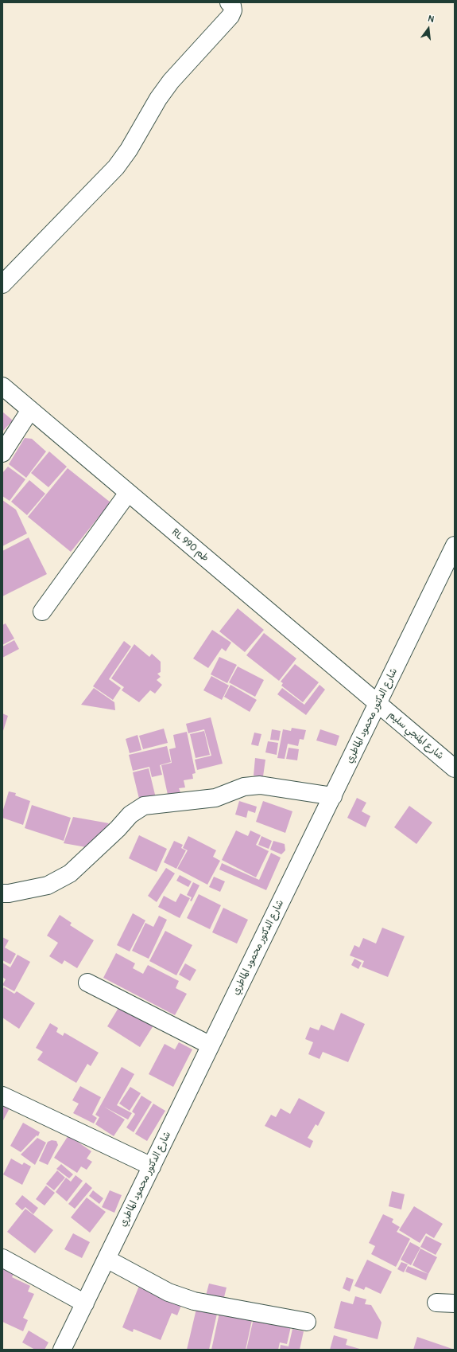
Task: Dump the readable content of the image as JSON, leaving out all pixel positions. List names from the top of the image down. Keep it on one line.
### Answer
{"streets":{"street":["RL طم 990","شارع الدكتور محمود الماطري","شارع المنجي سليم"]},"crossings":[["RL طم 990","شارع الدكتور محمود الماطري"],["RL طم 990","شارع المنجي سليم"],["شارع الدكتور محمود الماطري","شارع المنجي سليم"]],"north":"top"}
